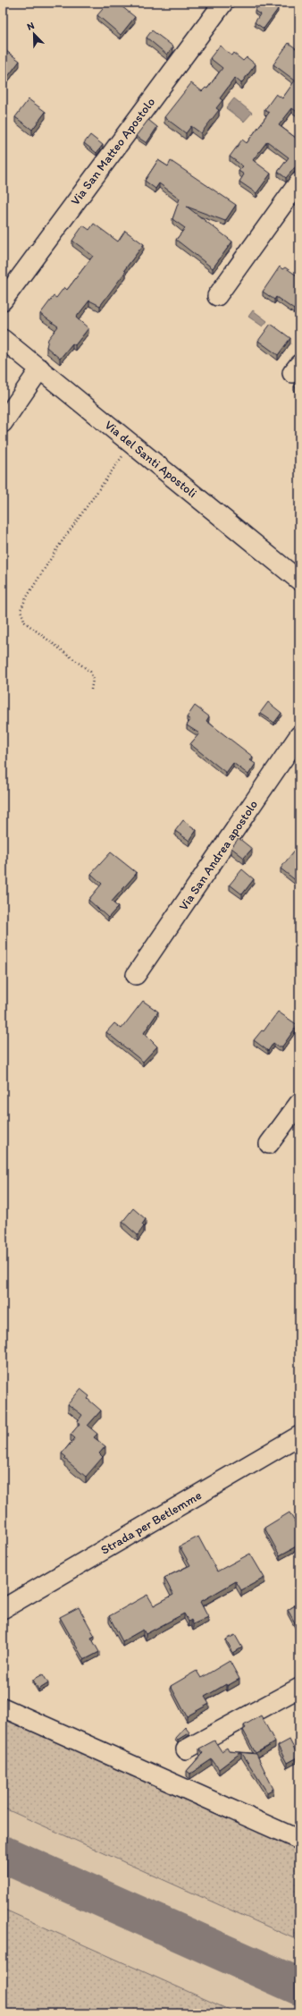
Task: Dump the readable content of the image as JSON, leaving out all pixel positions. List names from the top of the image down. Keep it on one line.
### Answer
{"streets":{"street":["Via San Matteo Apostolo","Via del Santi Apostoli","Via San Andrea apostolo","Strada per Betlemme"]},"north":"top left"}
